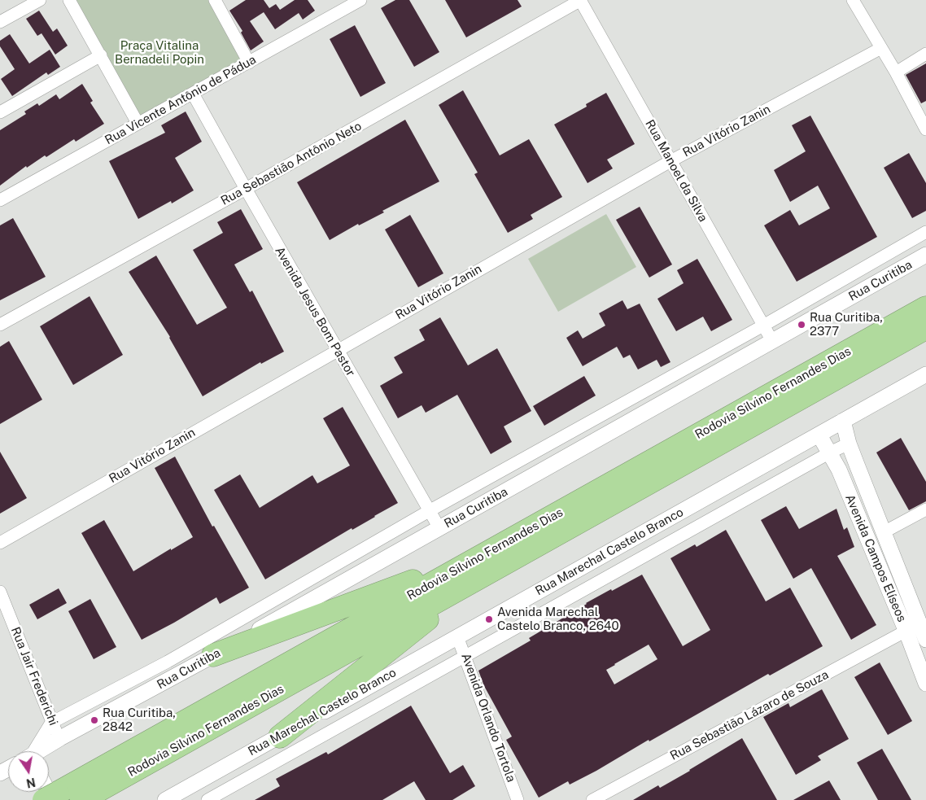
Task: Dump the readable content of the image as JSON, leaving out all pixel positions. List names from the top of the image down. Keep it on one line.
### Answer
{"streets":{"highway":["Rodovia Silvino Fernandes Dias"],"street":["Rua Vicente Antônio de Pádua","Rua Vitório Zanin","Rua Sebastião Antônio Neto","Rua Manoel da Silva","Rua Curitiba","Avenida Jesus Bom Pastor","Rua Marechal Castelo Branco","Avenida Campos Elíseos","Rua Jair Frederichi","Rua Sebastião Lázaro de Souza","Avenida Orlando Tortola"]},"crossings":[["Rua Vicente Antônio de Pádua","Avenida Jesus Bom Pastor"],["Rua Vitório Zanin","Rua Manoel da Silva"],["Rua Vitório Zanin","Avenida Jesus Bom Pastor"],["Rua Sebastião Antônio Neto","Rua Manoel da Silva"],["Rua Sebastião Antônio Neto","Avenida Jesus Bom Pastor"],["Rua Manoel da Silva","Rua Curitiba"],["Rua Curitiba","Avenida Jesus Bom Pastor"],["Rua Curitiba","Rua Jair Frederichi"],["Rua Marechal Castelo Branco","Avenida Campos Elíseos"],["Rua Marechal Castelo Branco","Avenida Orlando Tortola"],["Avenida Campos Elíseos","Rua Sebastião Lázaro de Souza"]],"parks":["Praça Vitalina Bernadeli Popin"],"places":["Rua Curitiba, 2377","Avenida Marechal Castelo Branco, 2640","Rua Curitiba, 2842"],"north":"bottom"}
